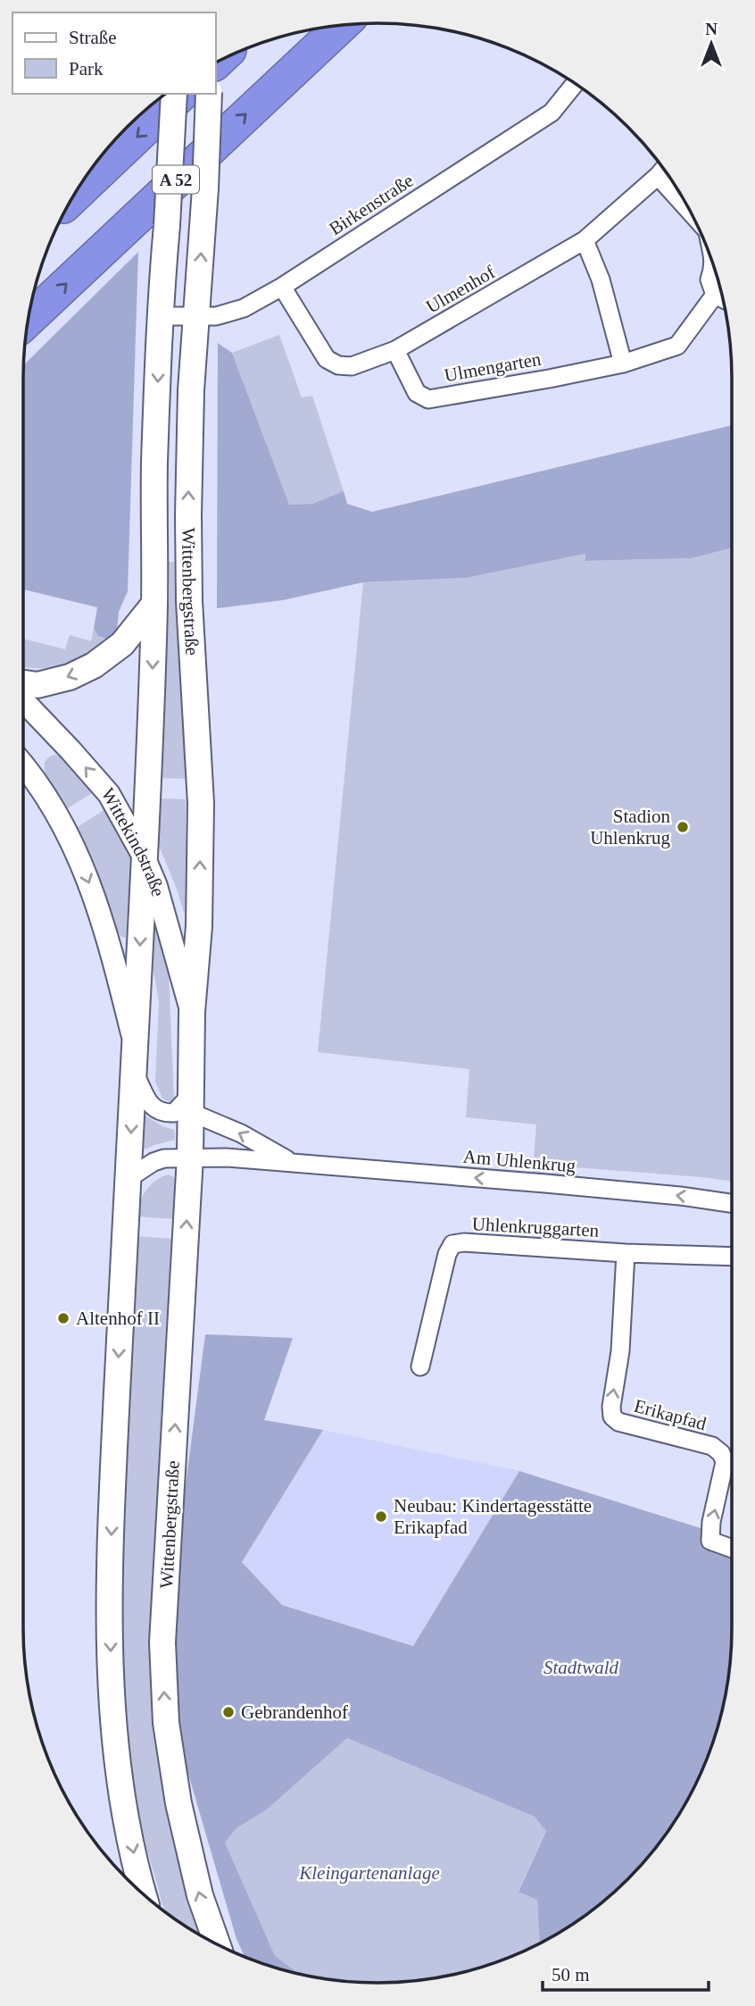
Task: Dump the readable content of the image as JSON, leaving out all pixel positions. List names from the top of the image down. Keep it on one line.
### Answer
{"streets":{"highway":["A 52"],"main road":["Wittenbergstraße"],"street":["Birkenstraße","Ulmenhof","Ulmengarten","Wittekindstraße","Am Uhlenkrug","Uhlenkruggarten","Erikapfad"]},"crossings":[["Birkenstraße","Ulmenhof"],["Birkenstraße","Wittenbergstraße"],["Ulmenhof","Ulmengarten"],["Wittenbergstraße","Wittekindstraße"],["Wittenbergstraße","Am Uhlenkrug"],["Uhlenkruggarten","Erikapfad"]],"one_way":["Am Uhlenkrug"],"parks":["Stadtwald","Kleingartenanlage"],"places":["Stadion Uhlenkrug","Altenhof II","Neubau: Kindertagesstätte Erikapfad","Gebrandenhof"],"legend":["Straße","Park"],"scale_bar":"50 m","north":"top"}
